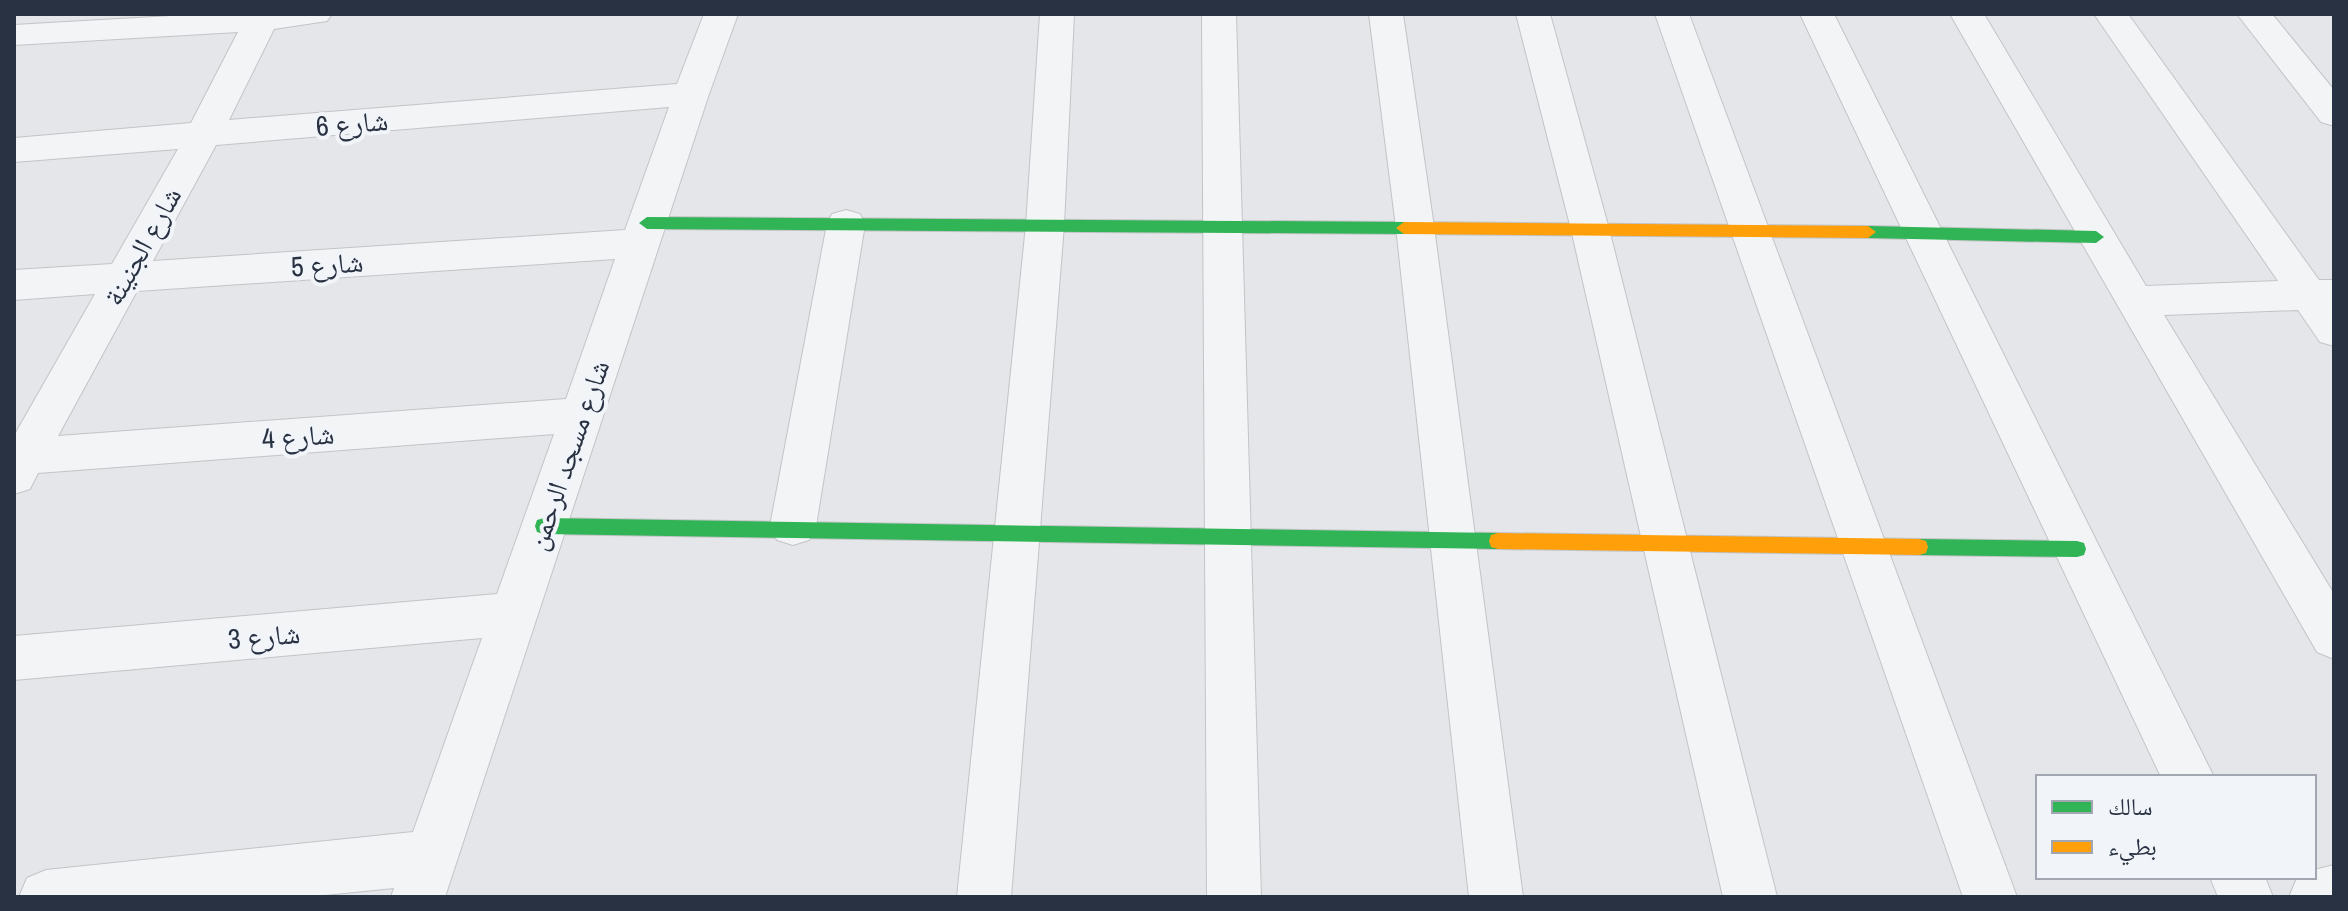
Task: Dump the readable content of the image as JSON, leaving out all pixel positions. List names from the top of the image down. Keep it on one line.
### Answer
{"streets":{"street":["شارع 6","شارع الجنينة","شارع 5","شارع 4","شارع مسجد الرحمن","شارع 3"]},"crossings":[["شارع 6","شارع الجنينة"],["شارع 6","شارع مسجد الرحمن"],["شارع الجنينة","شارع 5"],["شارع الجنينة","شارع 4"],["شارع 5","شارع مسجد الرحمن"],["شارع 4","شارع مسجد الرحمن"],["شارع مسجد الرحمن","شارع 3"]],"legend":["سالك","بطيء"]}
